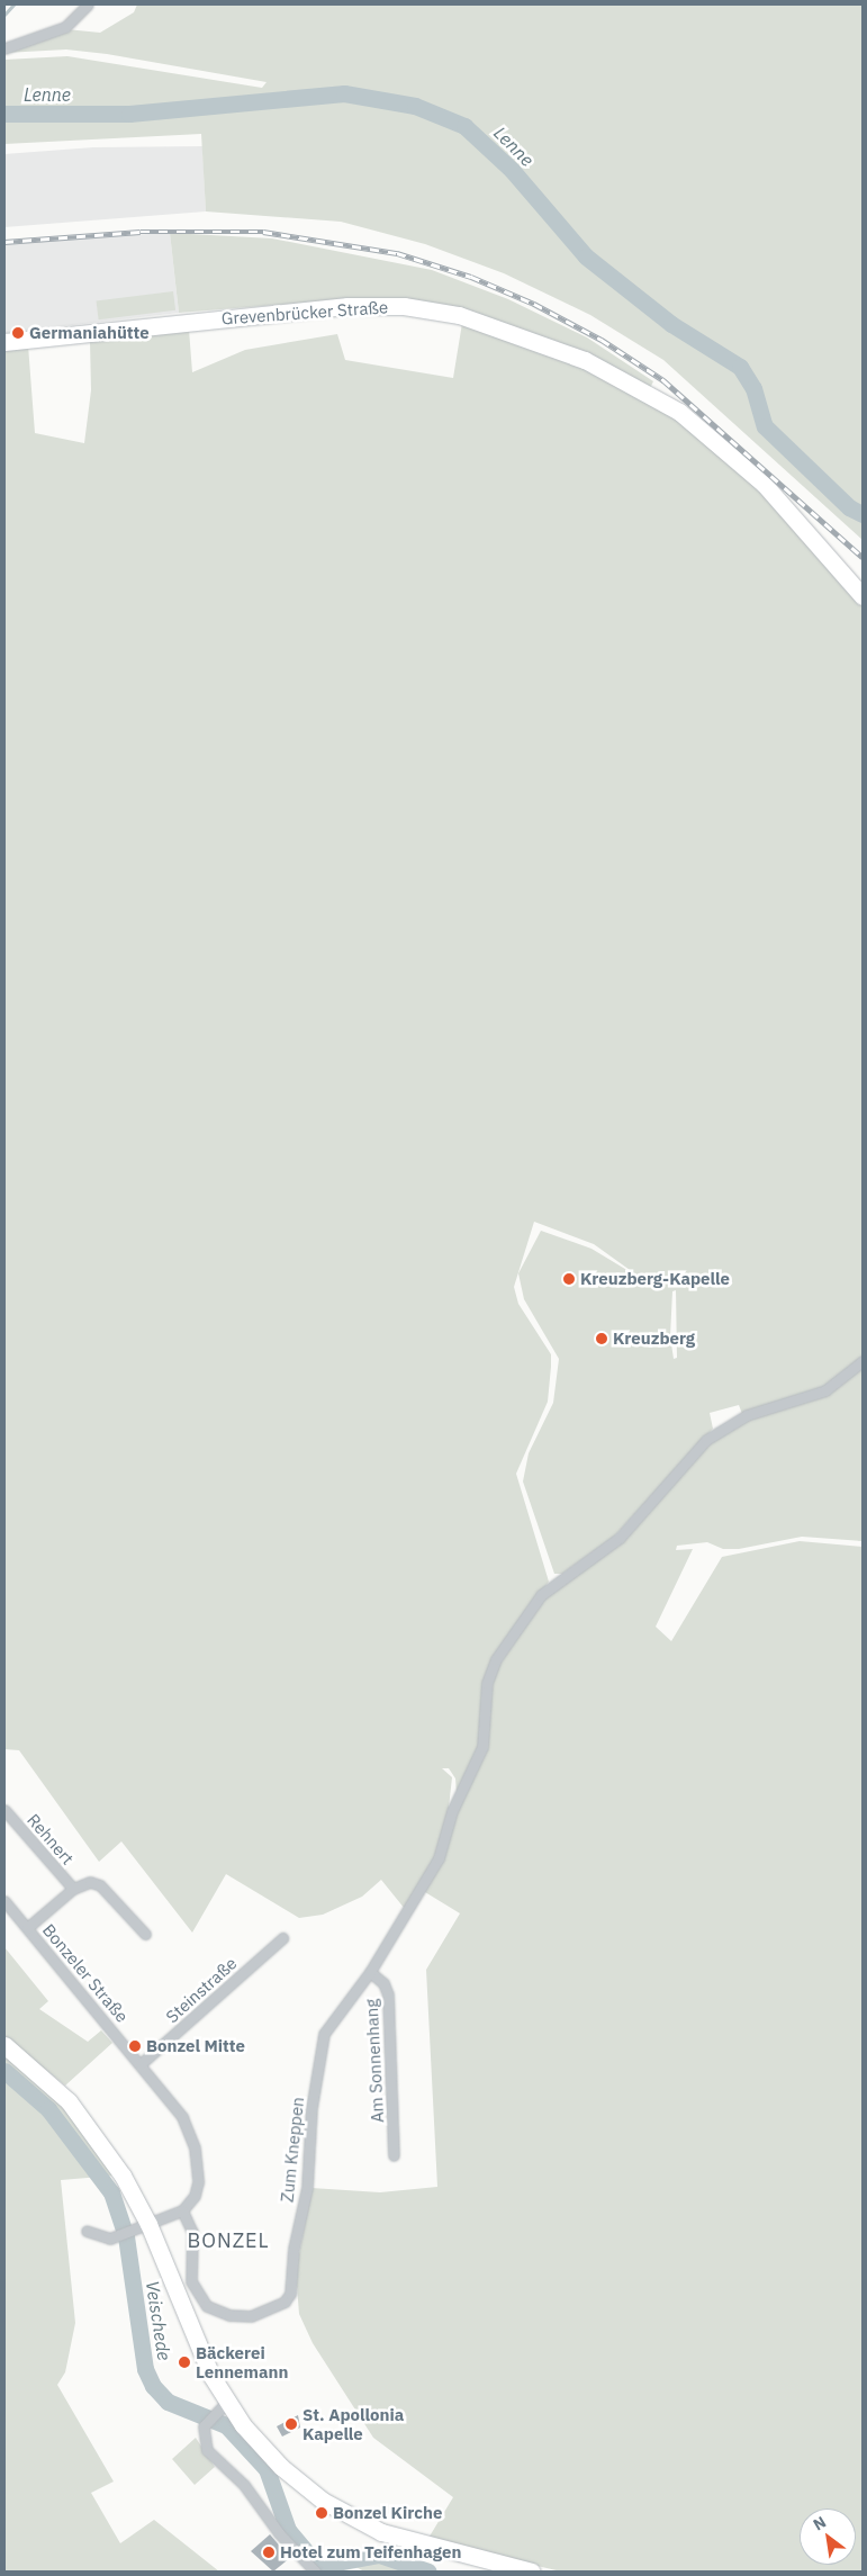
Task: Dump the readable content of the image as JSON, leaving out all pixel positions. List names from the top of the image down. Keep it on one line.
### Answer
{"streets":{"main road":["Grevenbrücker Straße"],"street":["Rehnert","Bonzeler Straße","Steinstraße","Am Sonnenhang","Zum Kneppen"]},"crossings":[["Bonzeler Straße","Steinstraße"],["Bonzeler Straße","Zum Kneppen"],["Am Sonnenhang","Zum Kneppen"]],"districts":["BONZEL"],"water":["Lenne","Veischede"],"places":["Germaniahütte","Kreuzberg-Kapelle","Kreuzberg","Bonzel Mitte","Bäckerei Lennemann","St. Apollonia Kapelle","Bonzel Kirche","Hotel zum Teifenhagen"],"north":"top left"}
